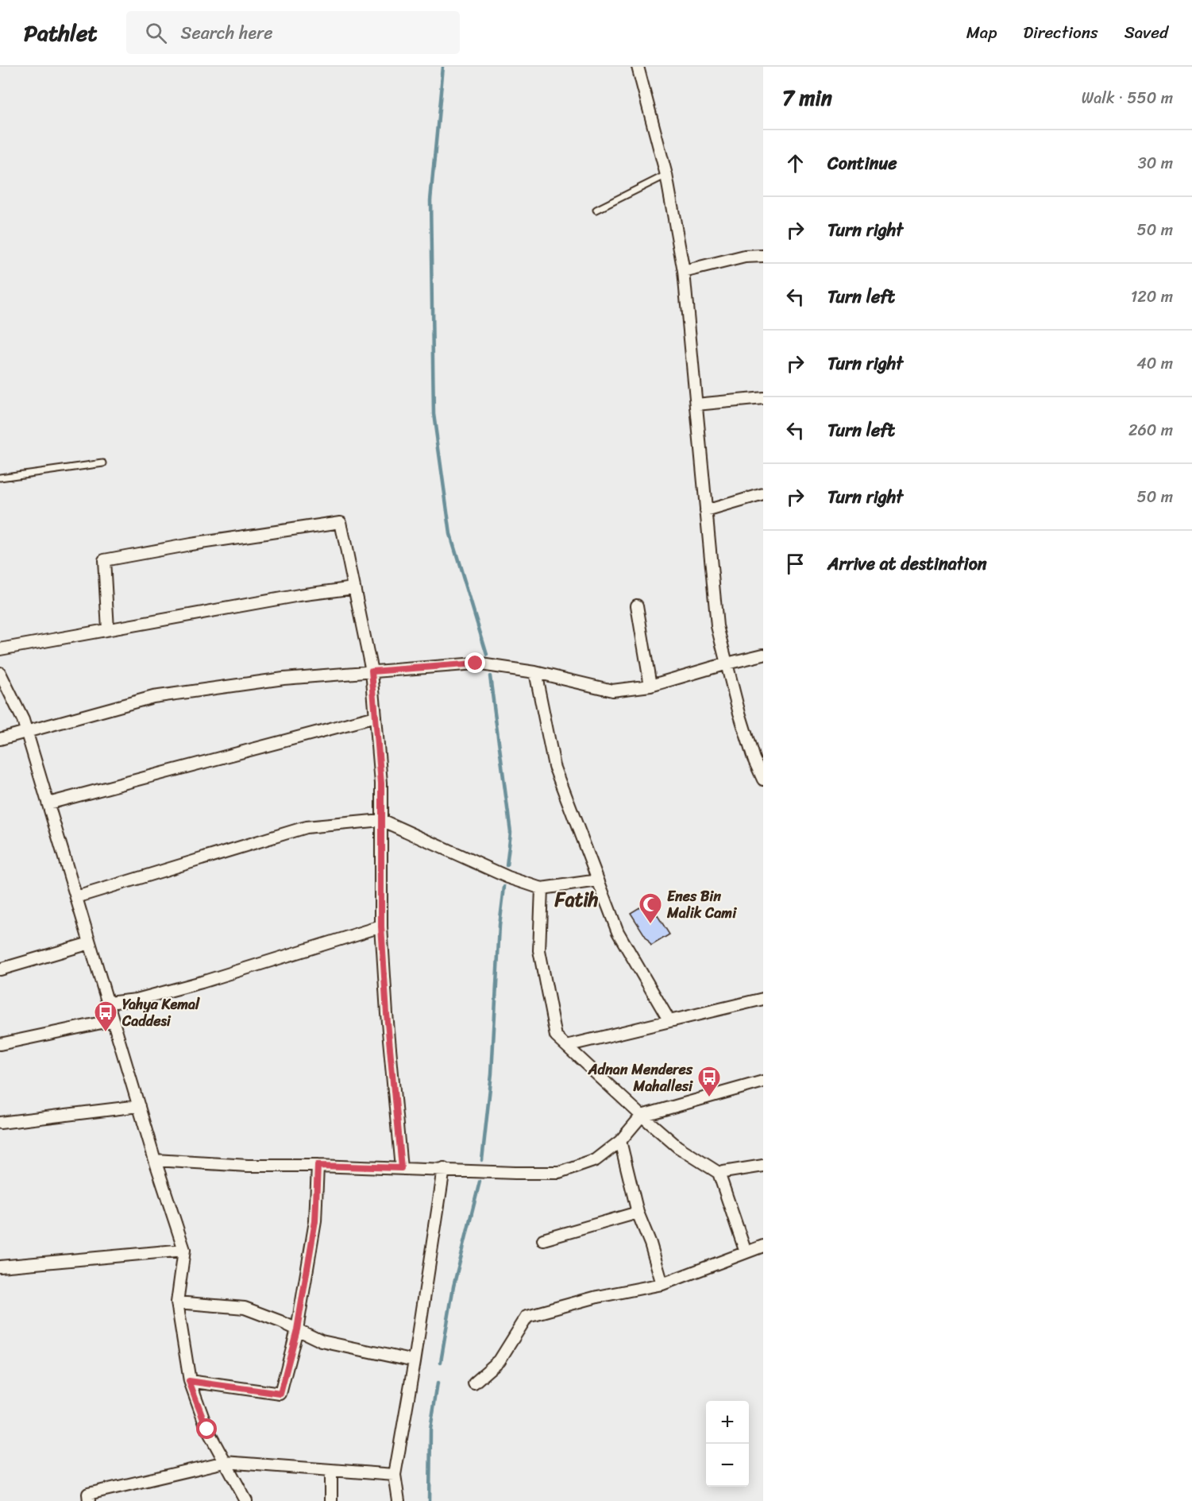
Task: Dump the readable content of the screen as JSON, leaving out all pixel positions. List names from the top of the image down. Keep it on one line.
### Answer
{"districts":["Fatih"],"places":{"mosque":["Enes Bin Malik Cami"],"bus stop":["Yahya Kemal Caddesi","Adnan Menderes Mahallesi"]},"page":{"header":"Pathlet","search":"Search here","nav":["Map","Directions","Saved"],"heading":["7 min","Walk · 550 m"],"list":[["Continue","30 m"],["Turn right","50 m"],["Turn left","120 m"],["Turn right","40 m"],["Turn left","260 m"],["Turn right","50 m"],"Arrive at destination"],"map_buttons":["+","−"]}}
